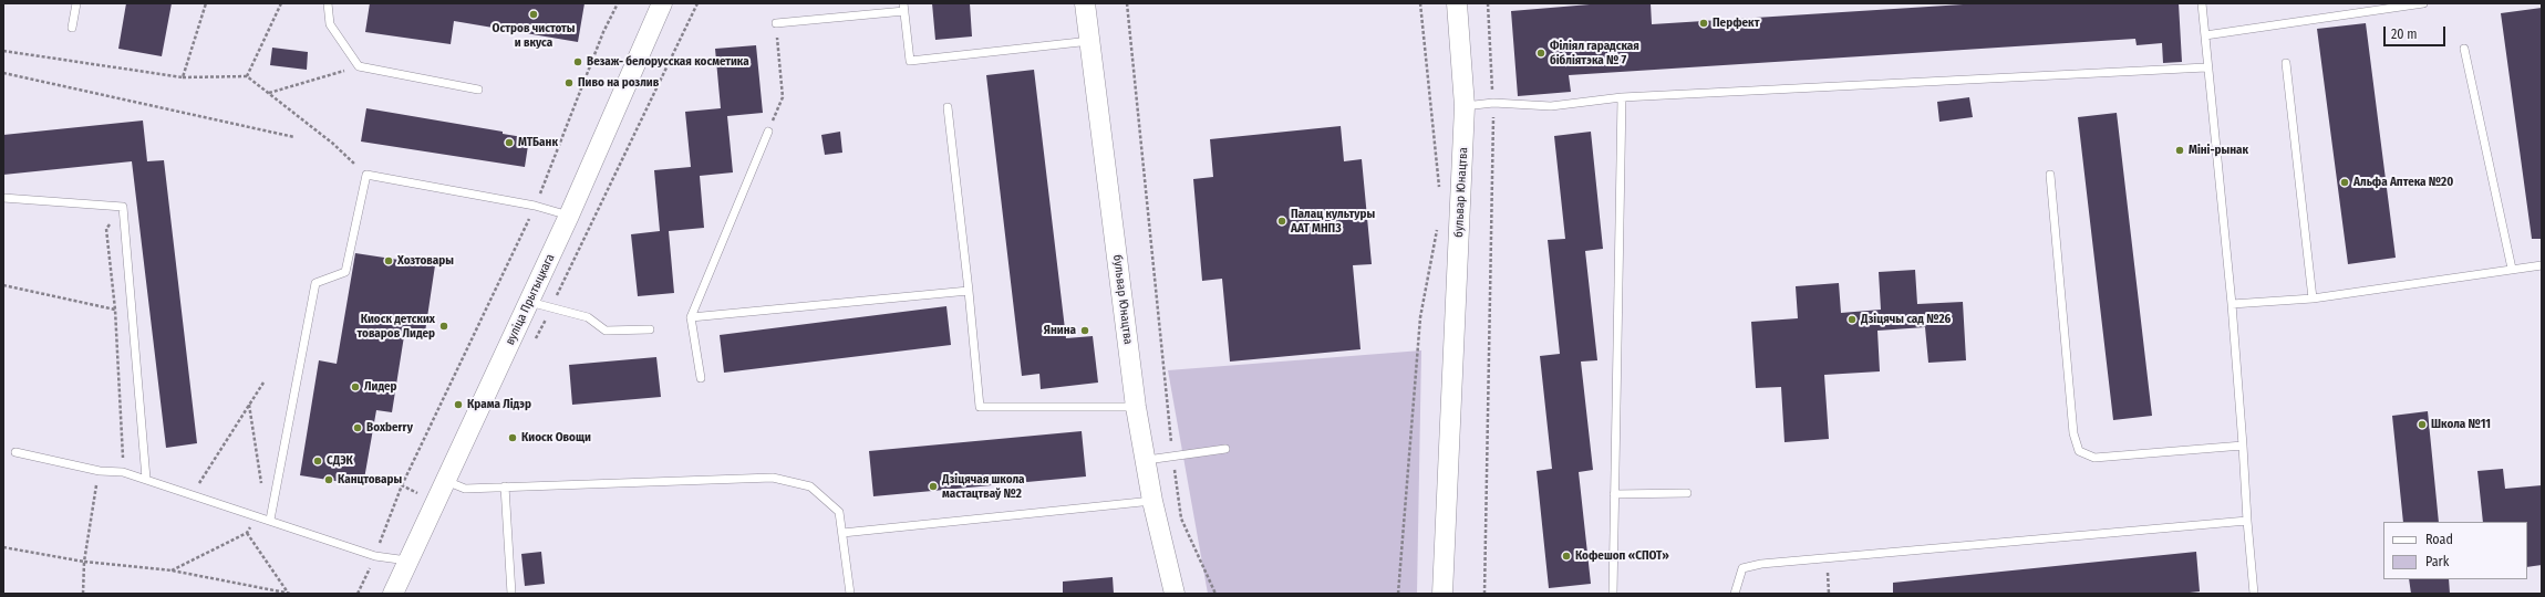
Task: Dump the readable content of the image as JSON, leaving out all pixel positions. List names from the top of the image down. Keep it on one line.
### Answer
{"streets":{"street":["бульвар Юнацтва","вуліца Прытыцкага"]},"places":["Остров чистоты и вкуса","Перфект","Філіял гарадская бібліятэка № 7","Везаж- белорусская косметика","Пиво на розлив","МТБанк","Міні-рынак","Альфа Аптека №20","Палац культуры ААТ МНПЗ","Хозтовары","Дзіцячы сад №26","Киоск детских товаров Лидер","Янина","Лидер","Крама Лідэр","Школа №11","Boxberry","Киоск Овощи","СДЭК","Канцтовары","Дзіцячая школа мастацтваў №2","Кофешоп «СПОТ»"],"legend":["Road","Park"],"scale_bar":"20 m"}
